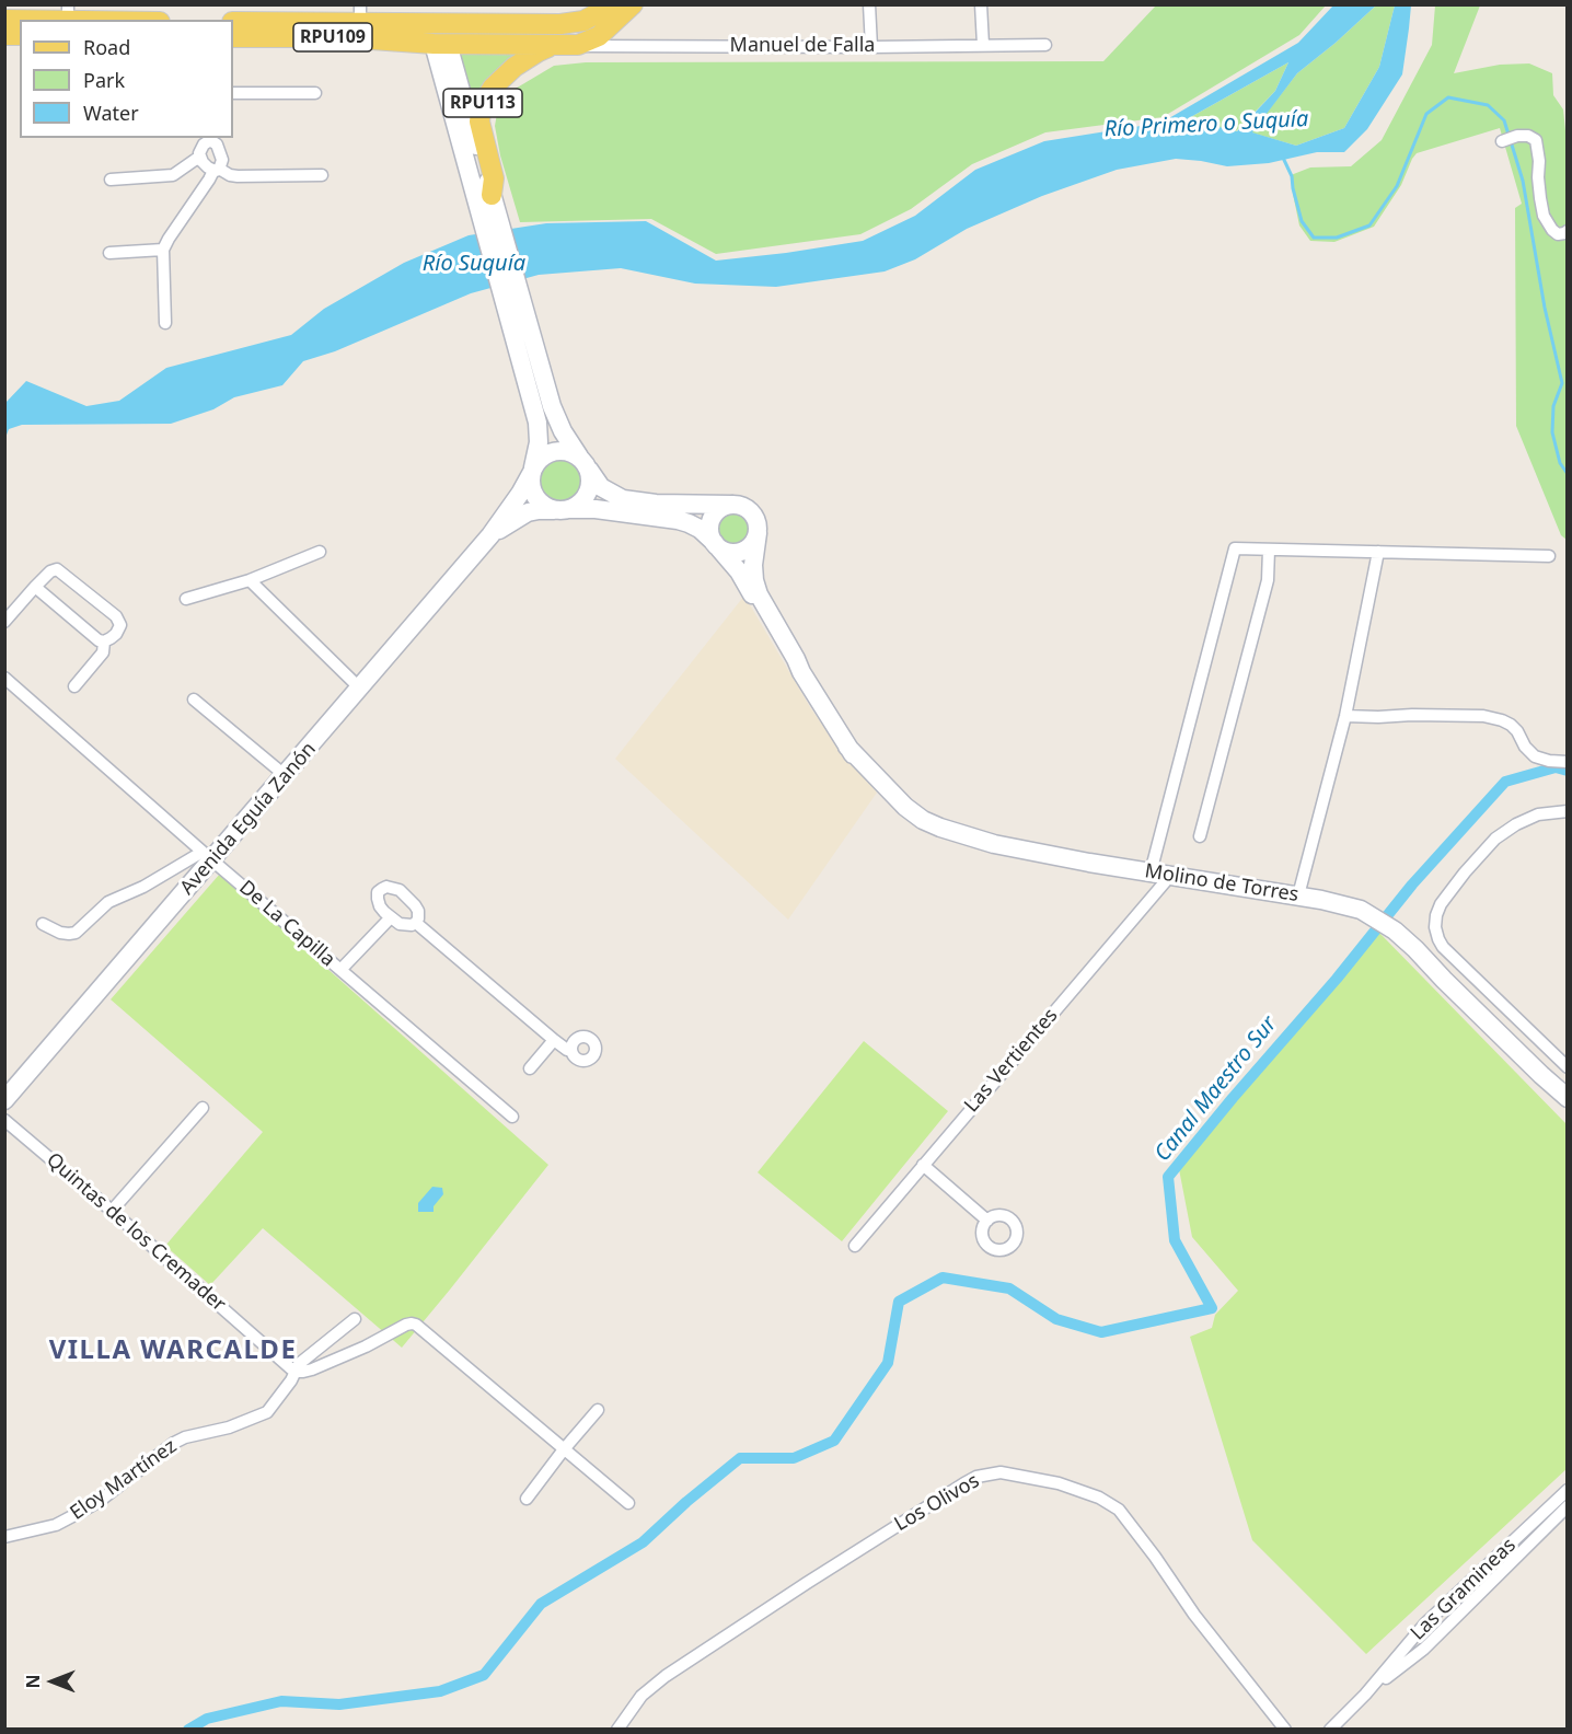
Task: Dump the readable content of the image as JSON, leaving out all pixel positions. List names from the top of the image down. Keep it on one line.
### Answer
{"streets":{"main road":["RPU109","Manuel de Falla","RPU113","Avenida Eguía Zanón","Molino de Torres"],"street":["De La Capilla","Las Vertientes","Quintas de los Cremader","Eloy Martínez","Los Olivos","Las Gramineas"]},"crossings":[["RPU109","Manuel de Falla"],["Manuel de Falla","RPU113"],["RPU113","Avenida Eguía Zanón"],["RPU113","Molino de Torres"],["Avenida Eguía Zanón","Molino de Torres"],["Avenida Eguía Zanón","De La Capilla"],["Molino de Torres","Las Vertientes"],["Quintas de los Cremader","Eloy Martínez"]],"districts":["VILLA WARCALDE"],"water":["Río Primero o Suquía","Río Suquía","Canal Maestro Sur"],"legend":["Road","Park","Water"],"north":"left"}
